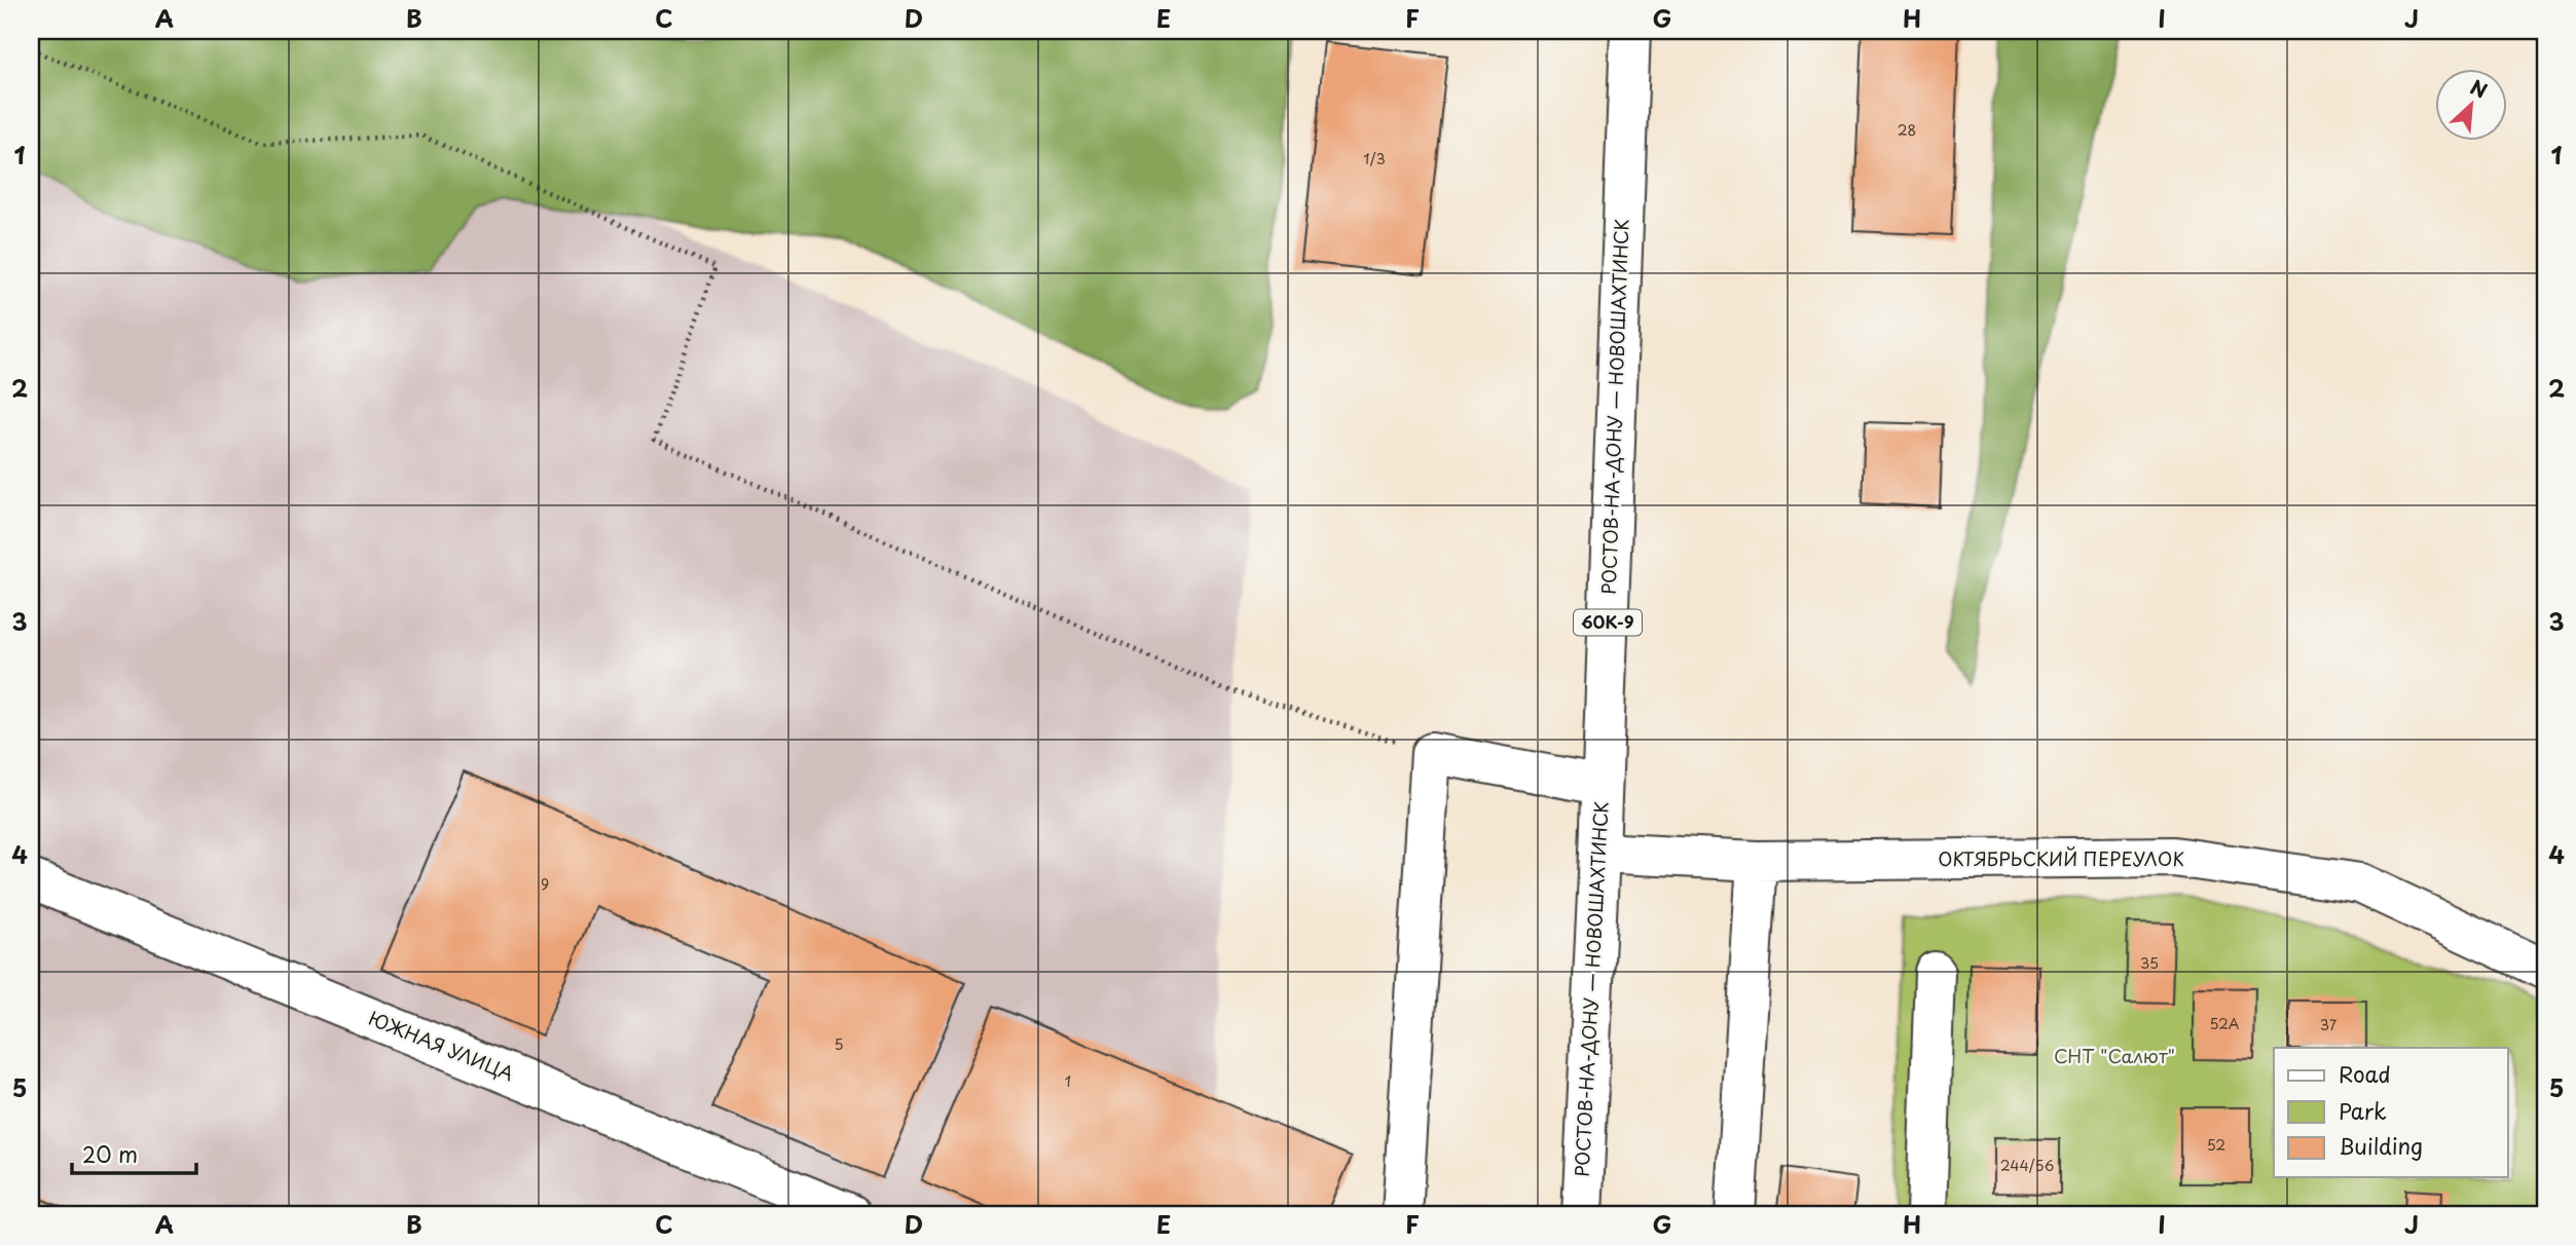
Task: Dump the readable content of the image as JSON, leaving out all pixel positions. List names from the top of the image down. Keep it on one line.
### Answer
{"streets":{"street":["РОСТОВ-НА-ДОНУ — НОВОШАХТИНСК","60К-9","ОКТЯБРЬСКИЙ ПЕРЕУЛОК","ЮЖНАЯ УЛИЦА"]},"crossings":[["РОСТОВ-НА-ДОНУ — НОВОШАХТИНСК","ОКТЯБРЬСКИЙ ПЕРЕУЛОК"]],"parks":["СНТ \"Салют\""],"house_numbers":["28","1/3","9","35","52А","37","5","1","52","244/56"],"legend":["Road","Park","Building"],"scale_bar":"20 m","north":"top right","grid":{"columns":["A","B","C","D","E","F","G","H","I","J"],"rows":["1","2","3","4","5"]}}
